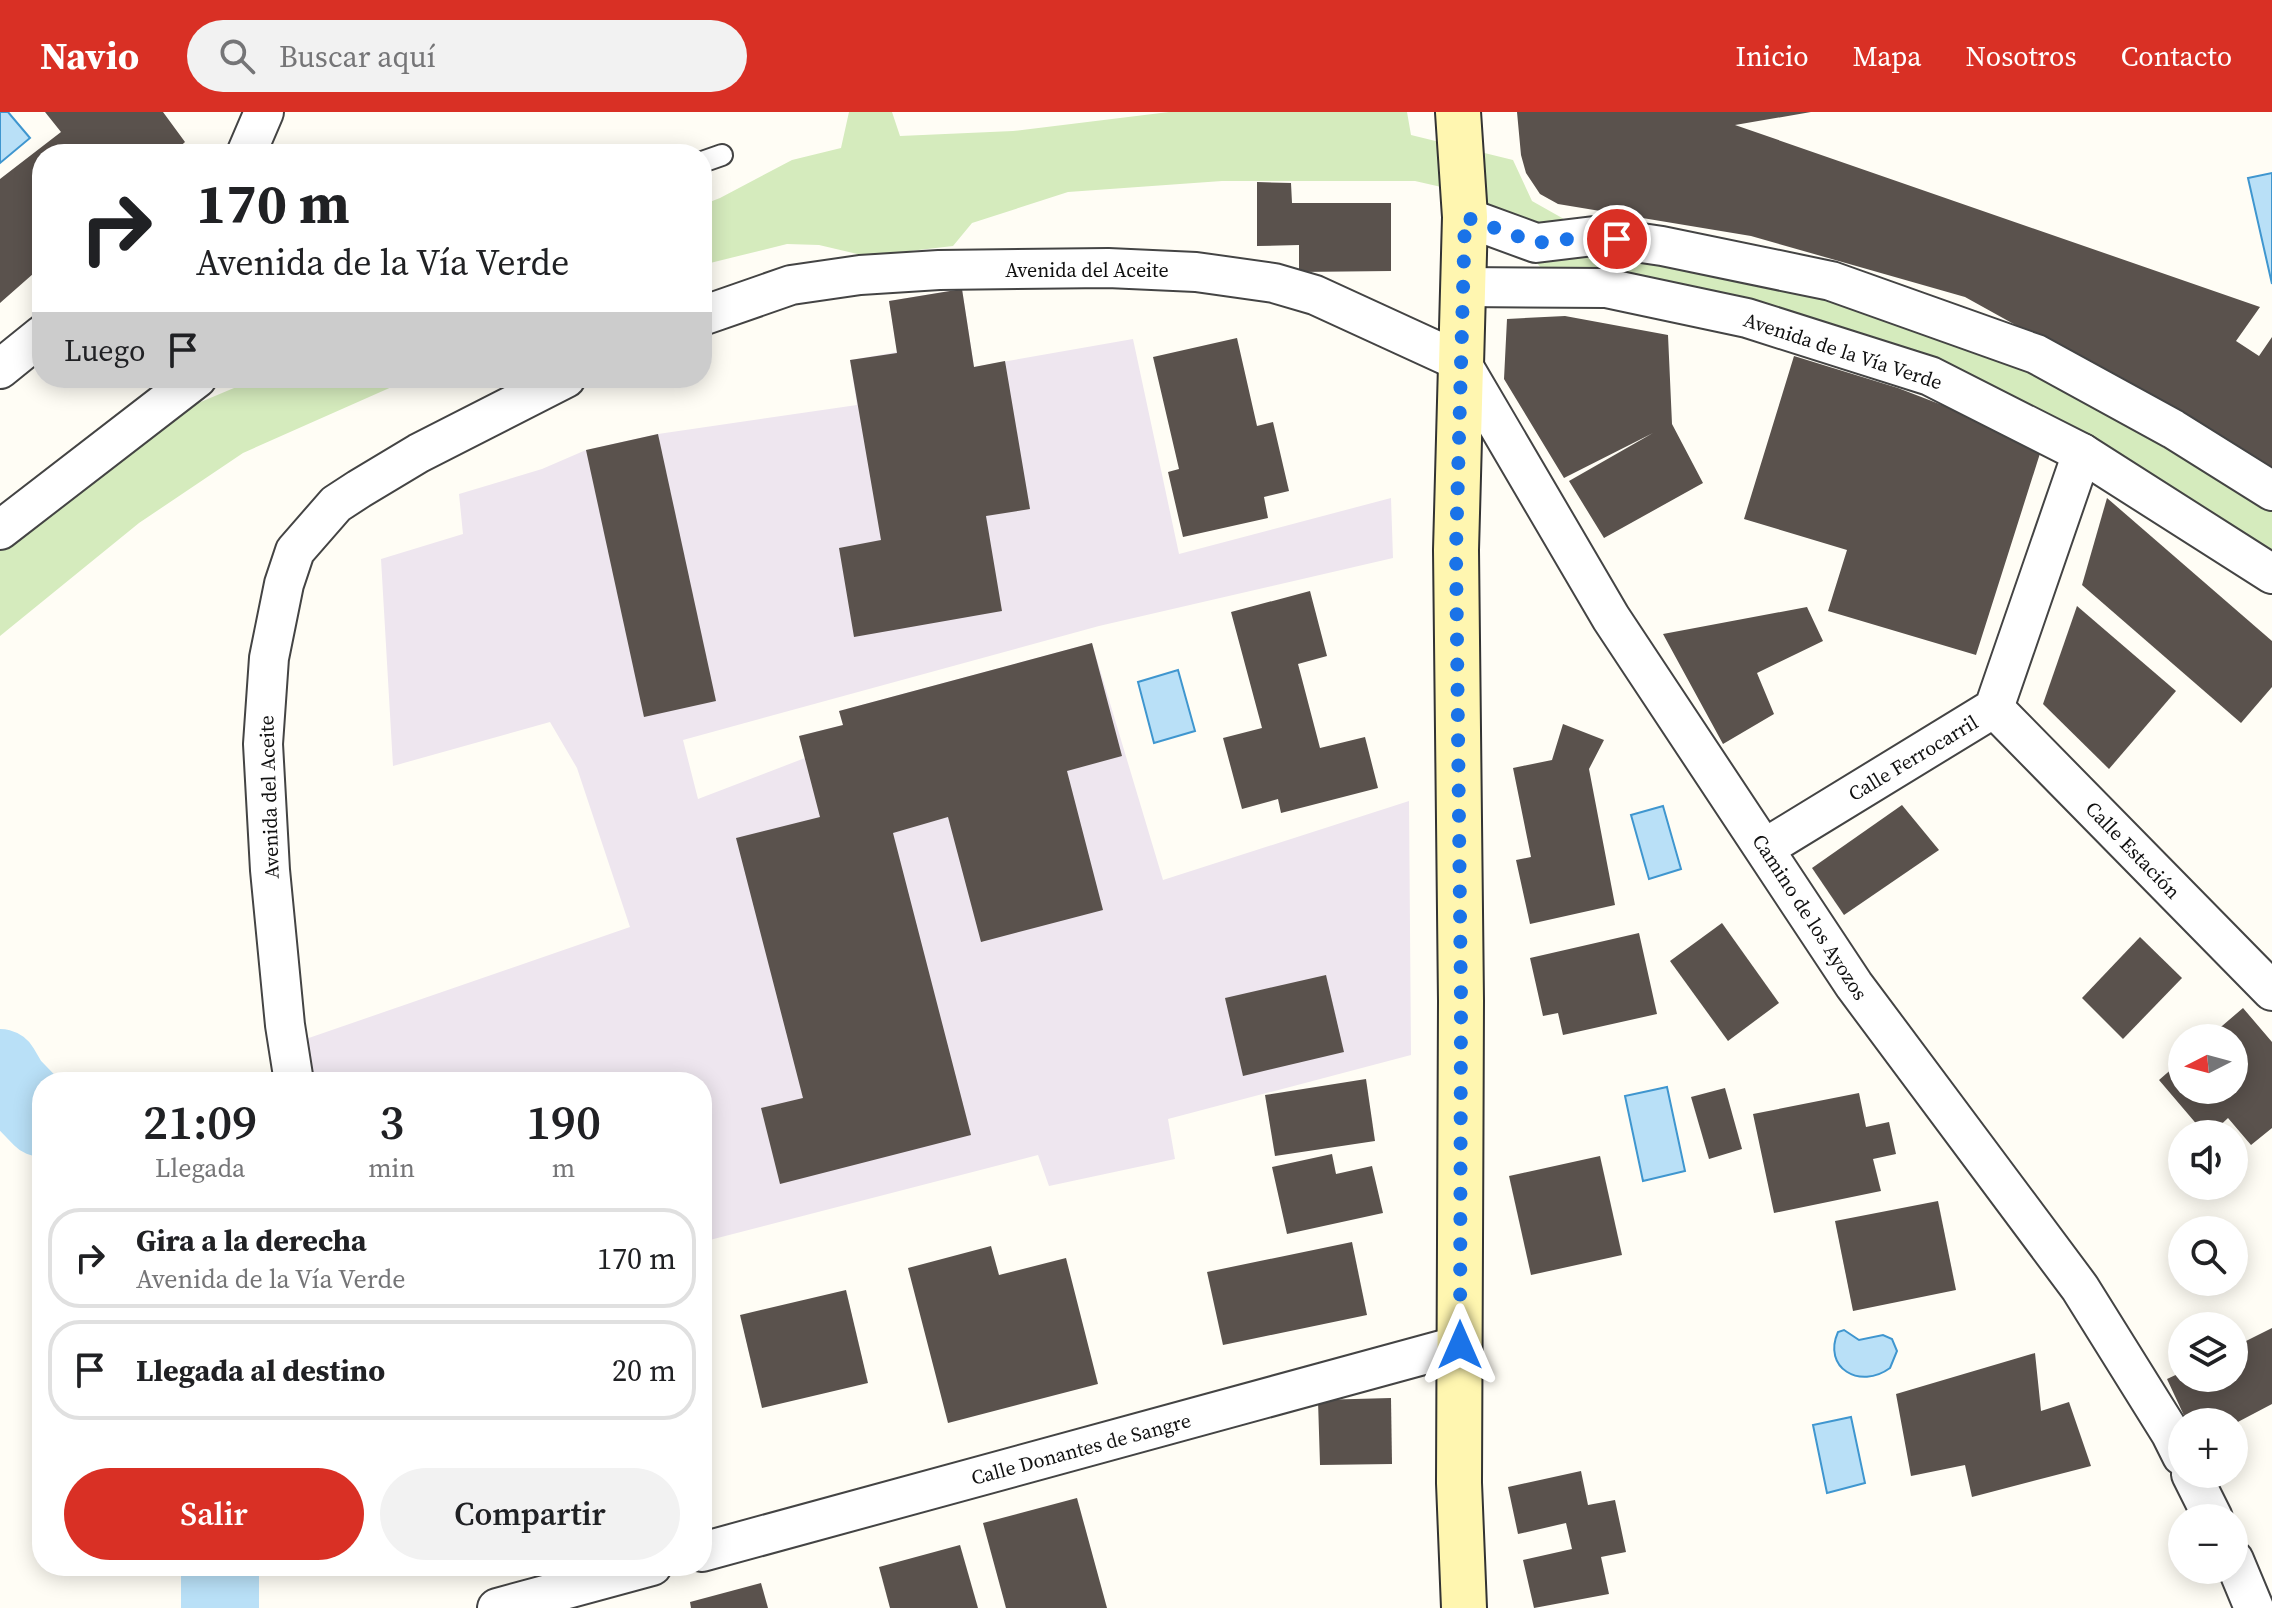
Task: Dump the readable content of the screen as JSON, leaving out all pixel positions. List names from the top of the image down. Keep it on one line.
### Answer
{"streets":{"street":["Avenida del Aceite","Avenida de la Vía Verde","Calle Ferrocarril","Calle Estación","Camino de los Ayozos","Calle Donantes de Sangre"]},"crossings":[["Avenida del Aceite","Camino de los Ayozos"],["Avenida de la Vía Verde","Calle Ferrocarril"],["Calle Ferrocarril","Calle Estación"],["Calle Ferrocarril","Camino de los Ayozos"]],"north":"left","page":{"header":"Navio","search":"Buscar aquí","nav":["Inicio","Mapa","Nosotros","Contacto"],"turn":["170 m","Avenida de la Vía Verde"],"then":"Luego","map_buttons":["+","−"],"eta":["21:09","Llegada","3","min","190","m"],"list":[{"name":"Gira a la derecha","note":"Avenida de la Vía Verde","value":"170 m"},{"name":"Llegada al destino","value":"20 m"}],"buttons":["Salir","Compartir"]}}
